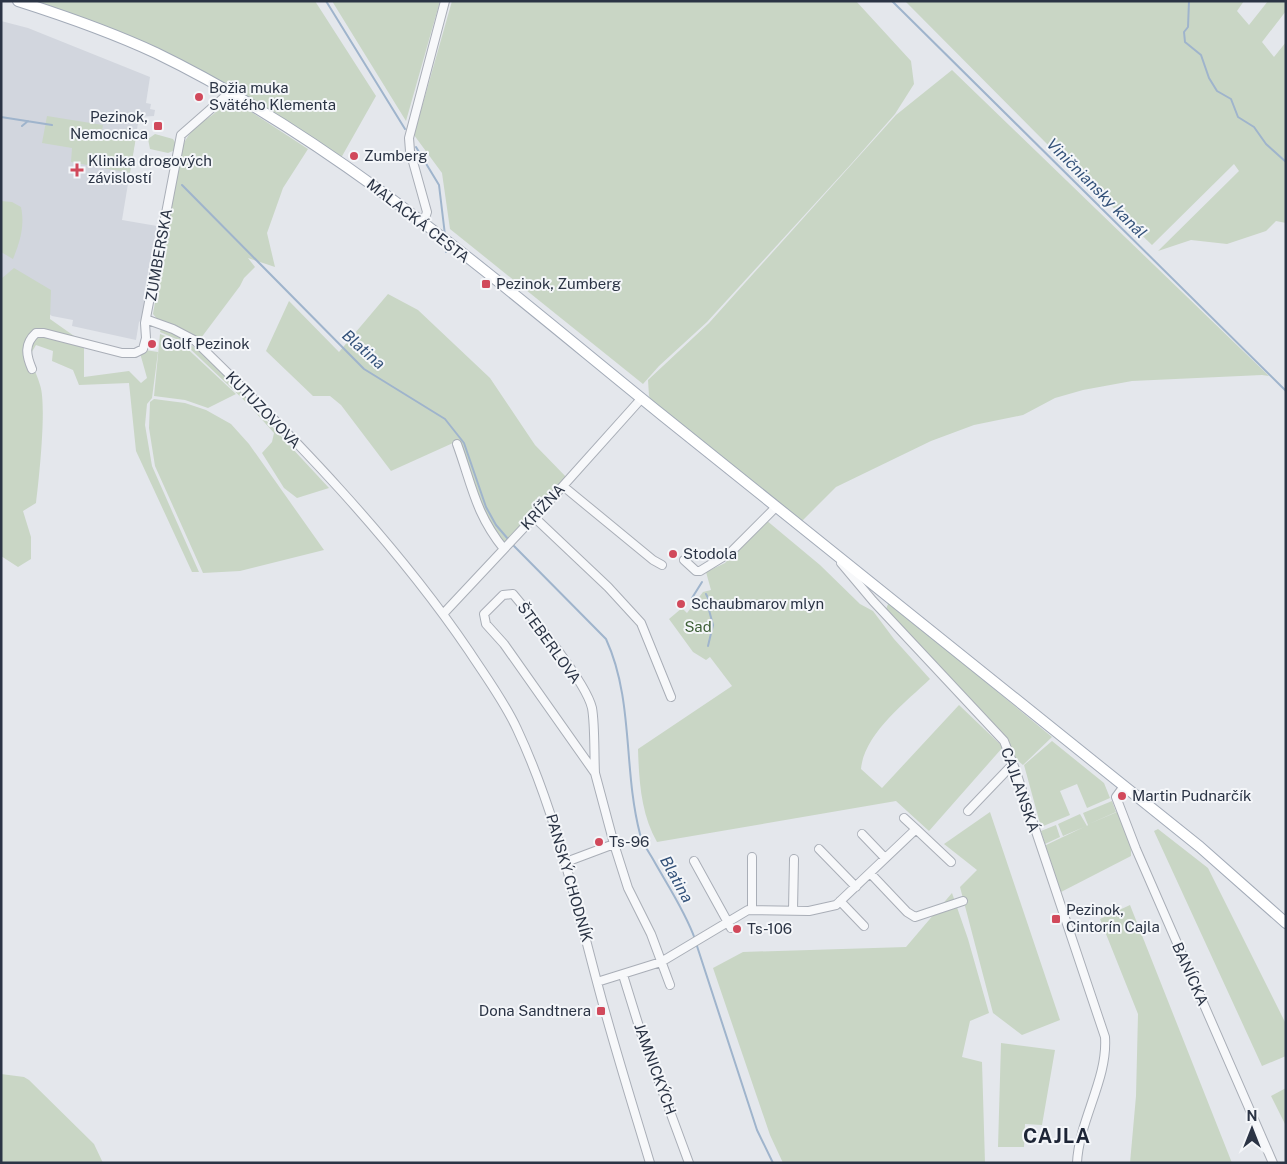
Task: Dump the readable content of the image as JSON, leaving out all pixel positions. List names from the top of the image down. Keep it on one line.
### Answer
{"streets":{"main road":["MALACKÁ CESTA"],"street":["ZUMBERSKA","KUTUZOVOVA","KRÍŽNA","ŠTEBERLOVA","CAJLANSKÁ","PANSKÝ CHODNÍK","BANÍCKA","JAMNICKÝCH"]},"crossings":[["MALACKÁ CESTA","ZUMBERSKA"],["MALACKÁ CESTA","KRÍŽNA"],["ZUMBERSKA","KUTUZOVOVA"],["KUTUZOVOVA","KRÍŽNA"],["KUTUZOVOVA","PANSKÝ CHODNÍK"],["KRÍŽNA","PANSKÝ CHODNÍK"]],"districts":["CAJLA"],"water":["Viničniansky kanál","Blatina"],"parks":["Sad"],"places":{"other":["Božia muka Svätého Klementa","Zumberg","Golf Pezinok","Stodola","Schaubmarov mlyn","Martin Pudnarčík","Ts-96","Ts-106"],"transit":["Pezinok, Nemocnica","Pezinok, Zumberg","Pezinok, Cintorín Cajla","Dona Sandtnera"],"health":["Klinika drogových závislostí"]},"north":"top"}
